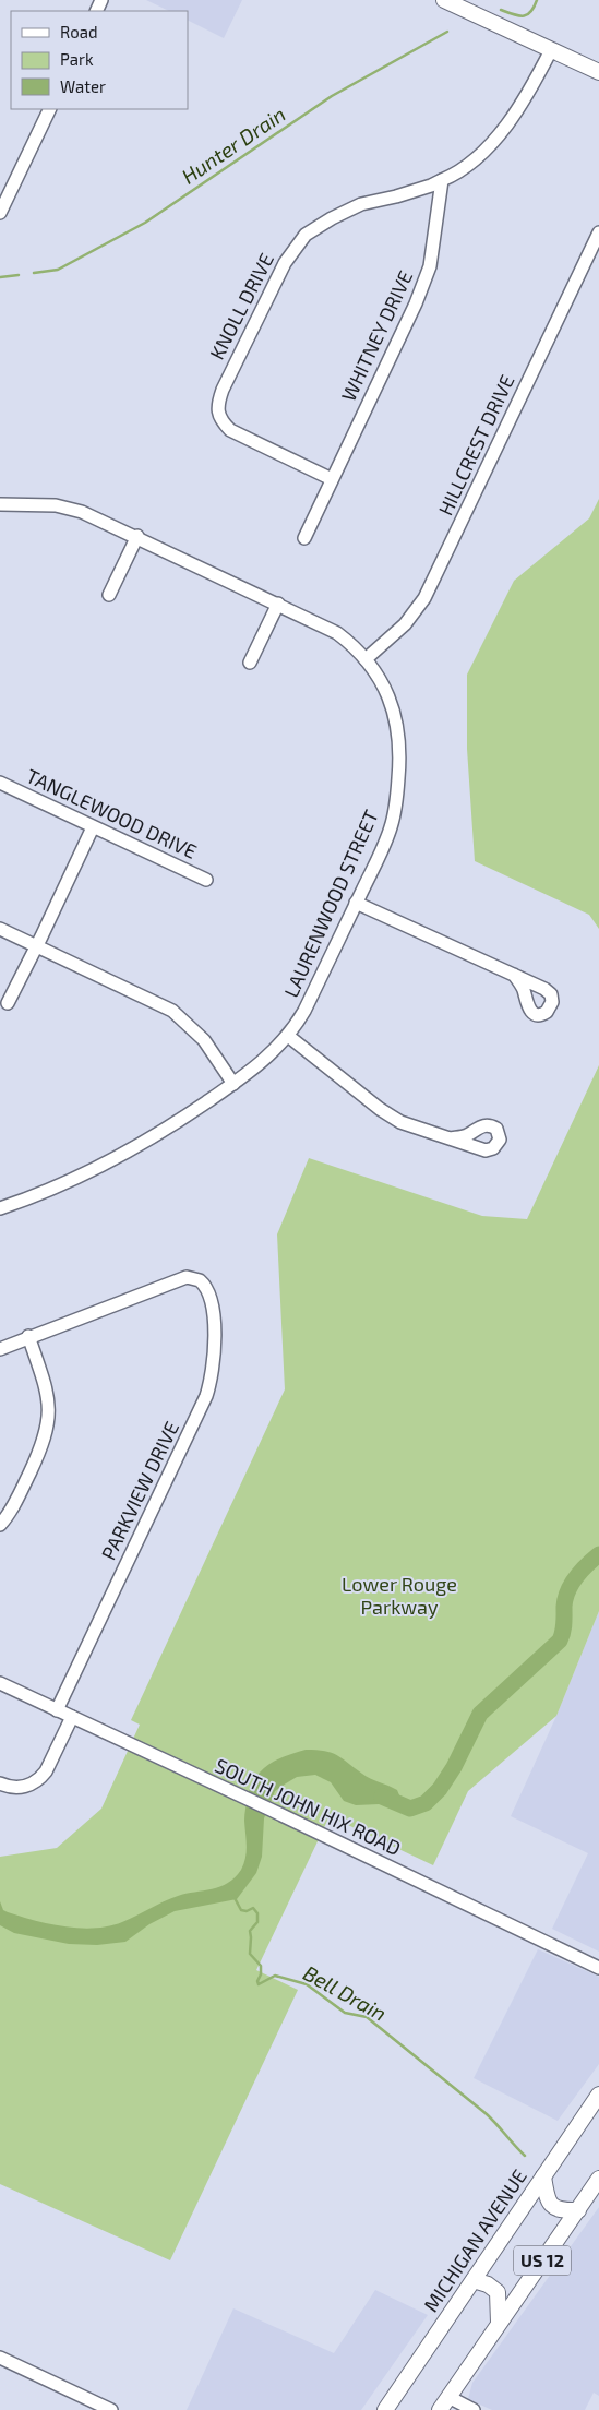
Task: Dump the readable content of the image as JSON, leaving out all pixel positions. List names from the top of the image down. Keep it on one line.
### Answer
{"streets":{"main road":["MICHIGAN AVENUE","US 12"],"street":["KNOLL DRIVE","WHITNEY DRIVE","HILLCREST DRIVE","TANGLEWOOD DRIVE","LAURENWOOD STREET","PARKVIEW DRIVE","SOUTH JOHN HIX ROAD"]},"crossings":[["KNOLL DRIVE","WHITNEY DRIVE"],["HILLCREST DRIVE","LAURENWOOD STREET"],["PARKVIEW DRIVE","SOUTH JOHN HIX ROAD"]],"water":["Hunter Drain","Bell Drain"],"parks":["Lower Rouge Parkway"],"legend":["Road","Park","Water"]}
